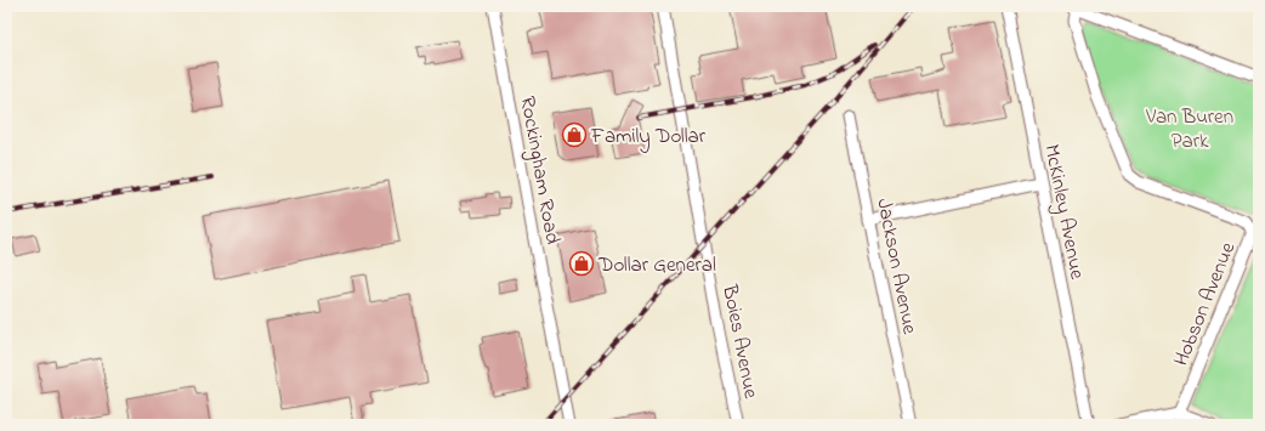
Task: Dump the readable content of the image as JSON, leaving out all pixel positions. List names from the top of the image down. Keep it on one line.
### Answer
{"streets":{"street":["Rockingham Road","McKinley Avenue","Jackson Avenue","Hobson Avenue","Boies Avenue"]},"parks":["Van Buren Park"],"places":{"shop":["Family Dollar","Dollar General"]}}
